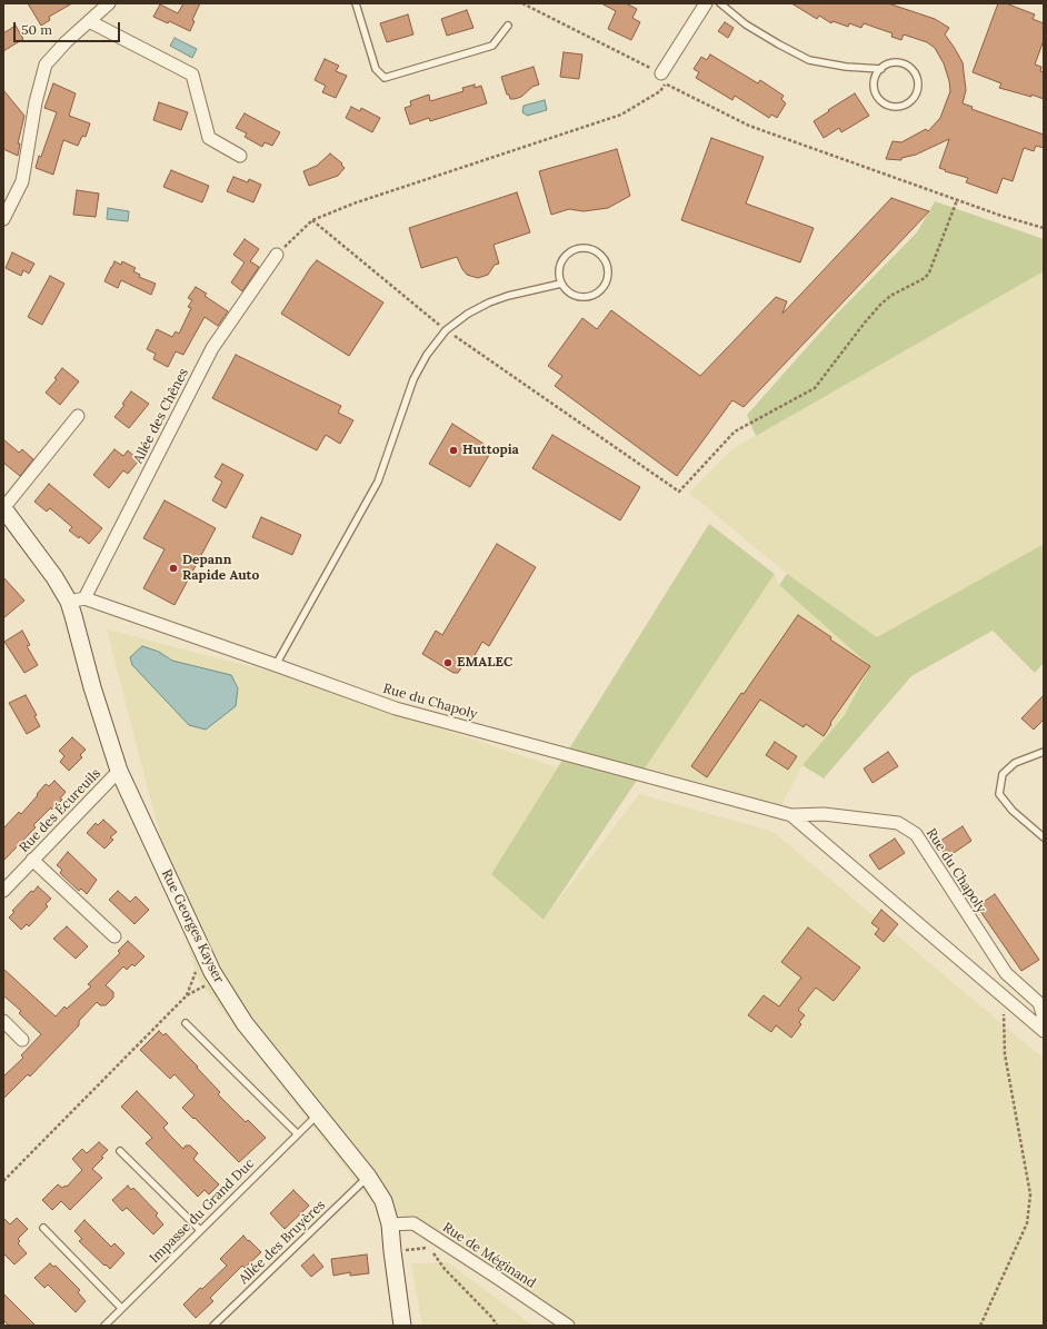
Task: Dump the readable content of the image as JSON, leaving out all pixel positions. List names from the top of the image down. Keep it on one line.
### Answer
{"streets":{"street":["Allée des Chênes","Rue du Chapoly","Rue des Écureuils","Rue Georges Kayser","Rue de Méginand"],"lane":["Impasse du Grand Duc","Allée des Bruyères"]},"crossings":[["Allée des Chênes","Rue du Chapoly"],["Rue des Écureuils","Rue Georges Kayser"],["Rue Georges Kayser","Impasse du Grand Duc"],["Rue Georges Kayser","Allée des Bruyères"],["Rue Georges Kayser","Rue de Méginand"]],"places":["Huttopia","Depann Rapide Auto","EMALEC"],"scale_bar":"50 m"}
